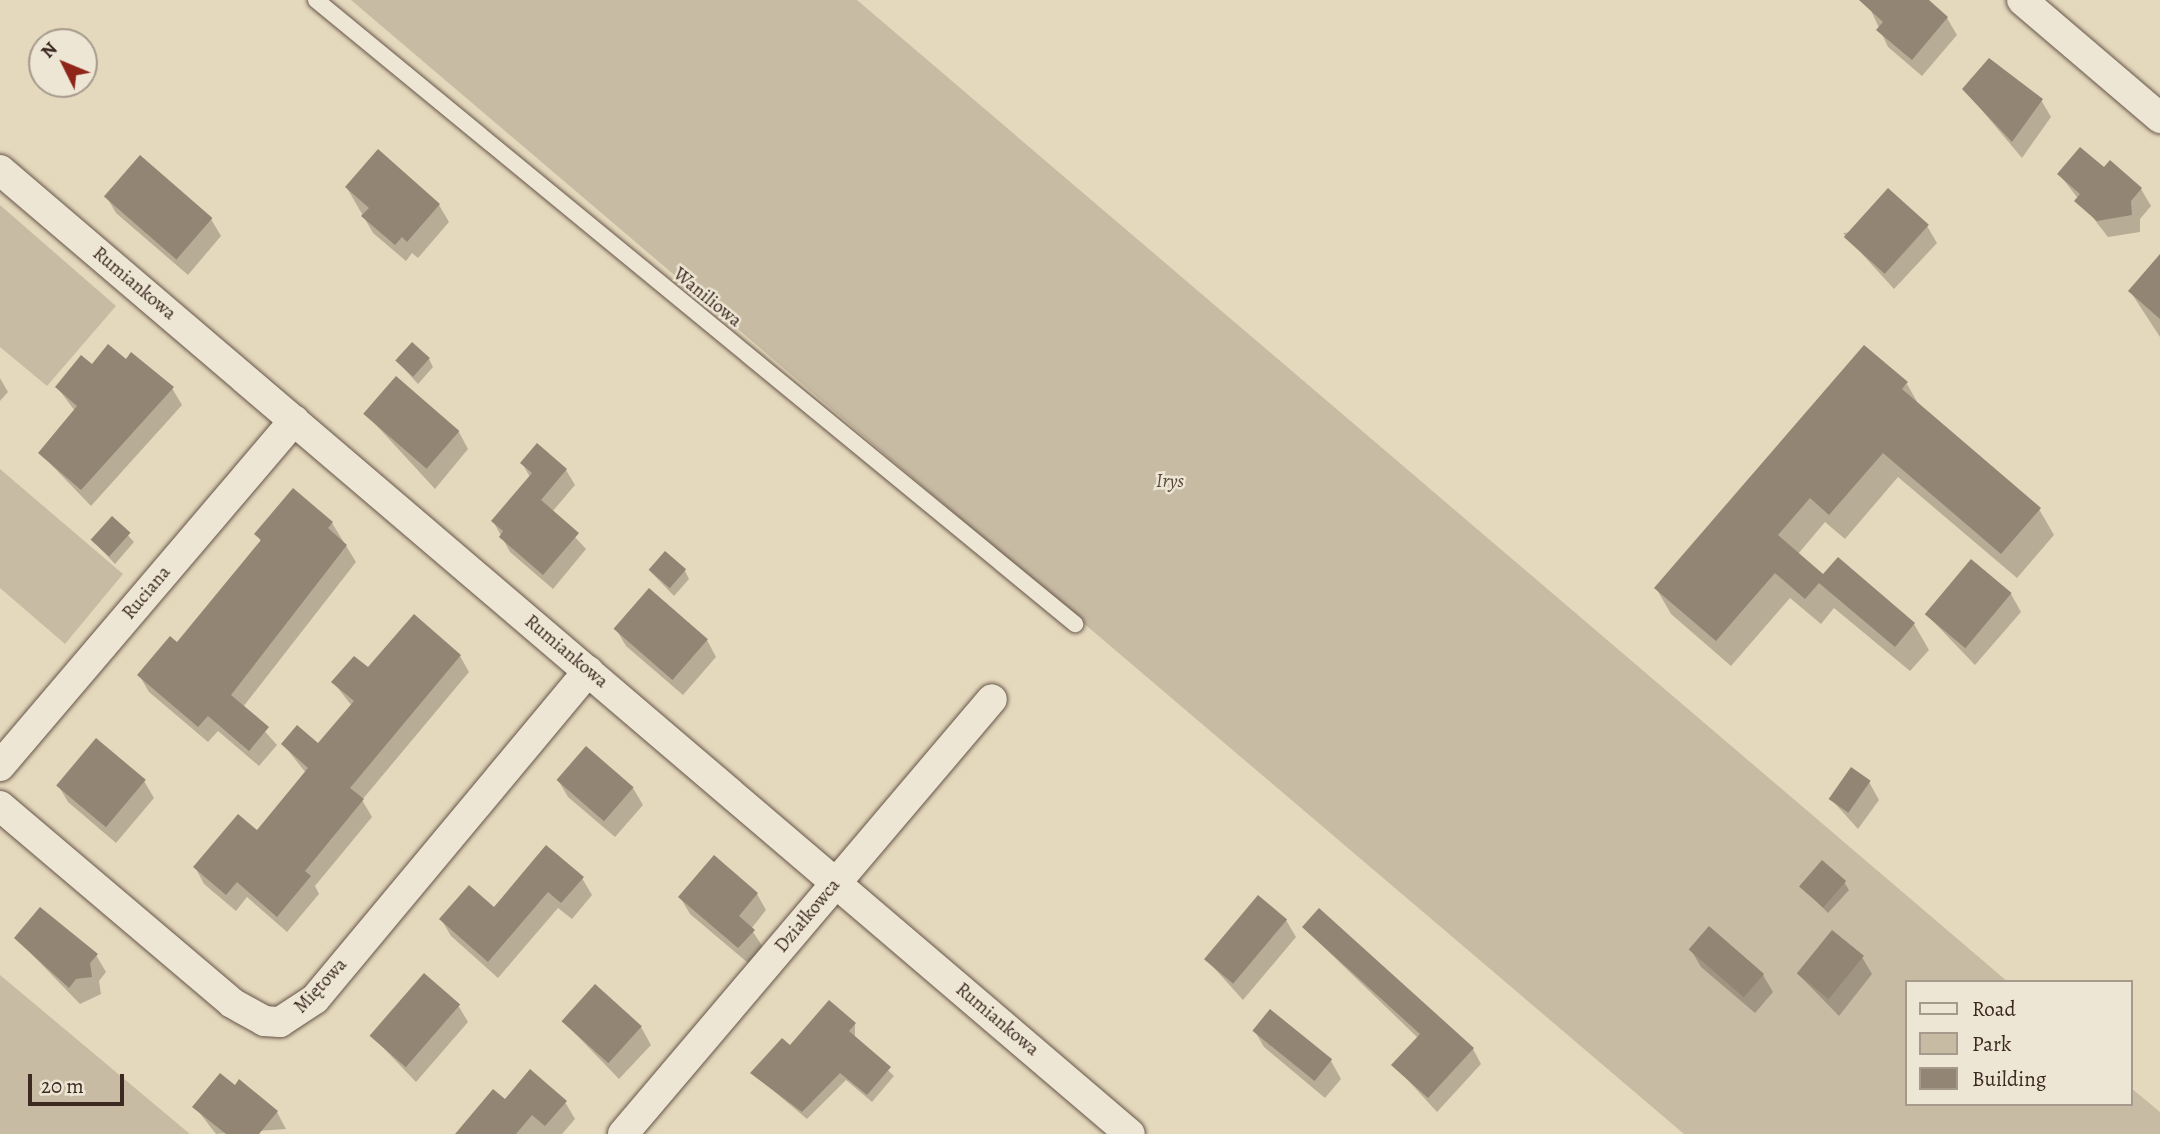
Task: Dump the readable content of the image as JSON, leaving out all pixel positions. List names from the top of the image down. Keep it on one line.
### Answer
{"streets":{"street":["Rumiankowa","Ruciana","Działkowca","Miętowa"],"lane":["Waniliowa"]},"crossings":[["Rumiankowa","Ruciana"],["Rumiankowa","Działkowca"],["Rumiankowa","Miętowa"]],"parks":["Irys"],"legend":["Road","Park","Building"],"scale_bar":"20 m","north":"top left"}
